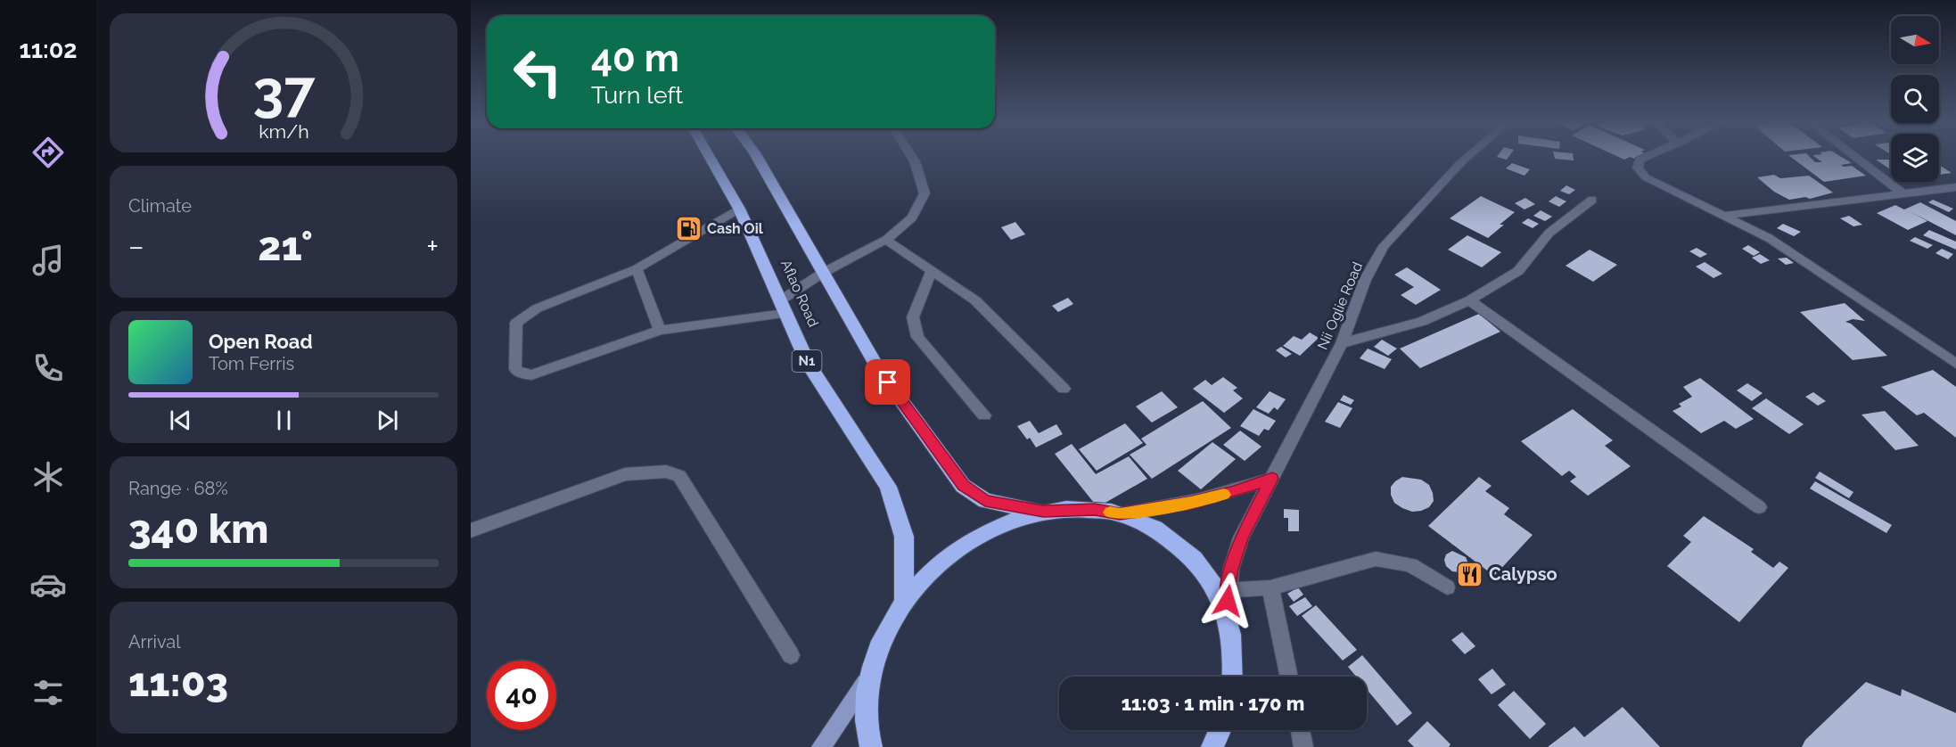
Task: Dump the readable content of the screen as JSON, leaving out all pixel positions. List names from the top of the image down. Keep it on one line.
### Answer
{"streets":{"highway":["Aflao Road","N1"],"street":["Nii Oglie Road"]},"places":{"fuel station":["Cash Oil"],"restaurant":["Calypso"]},"north":"right","page":{"tabs":"11:02","turn":["40 m","Turn left"],"tile":["Climate",["Range · 68%","340 km"],["Arrival","11:03"]],"heat":["−","21°","+"],"song":["Open Road","Tom Ferris"],"limit":"40","trip":"11:03 · 1 min · 170 m","gauge":["37","km/h"]}}
